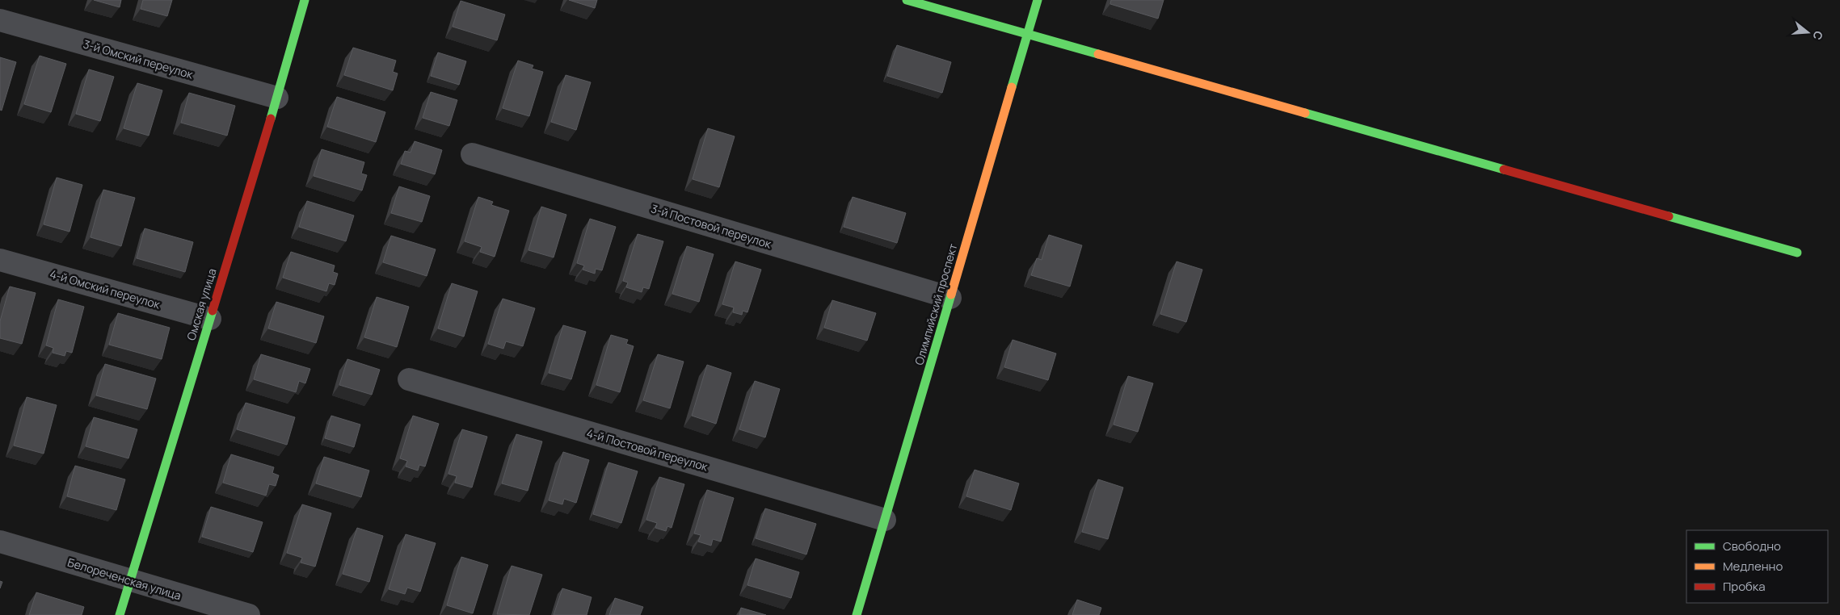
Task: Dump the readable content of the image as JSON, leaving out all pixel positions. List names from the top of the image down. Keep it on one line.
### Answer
{"streets":{"street":["3-й Омский переулок","3-й Постовой переулок","4-й Омский переулок","Омская улица","Олимпийский проспект","4-й Постовой переулок","Белореченская улица"]},"crossings":[["3-й Омский переулок","Омская улица"],["3-й Постовой переулок","Олимпийский проспект"],["4-й Омский переулок","Омская улица"],["Омская улица","Белореченская улица"],["Олимпийский проспект","4-й Постовой переулок"]],"legend":["Свободно","Медленно","Пробка"],"north":"right"}
